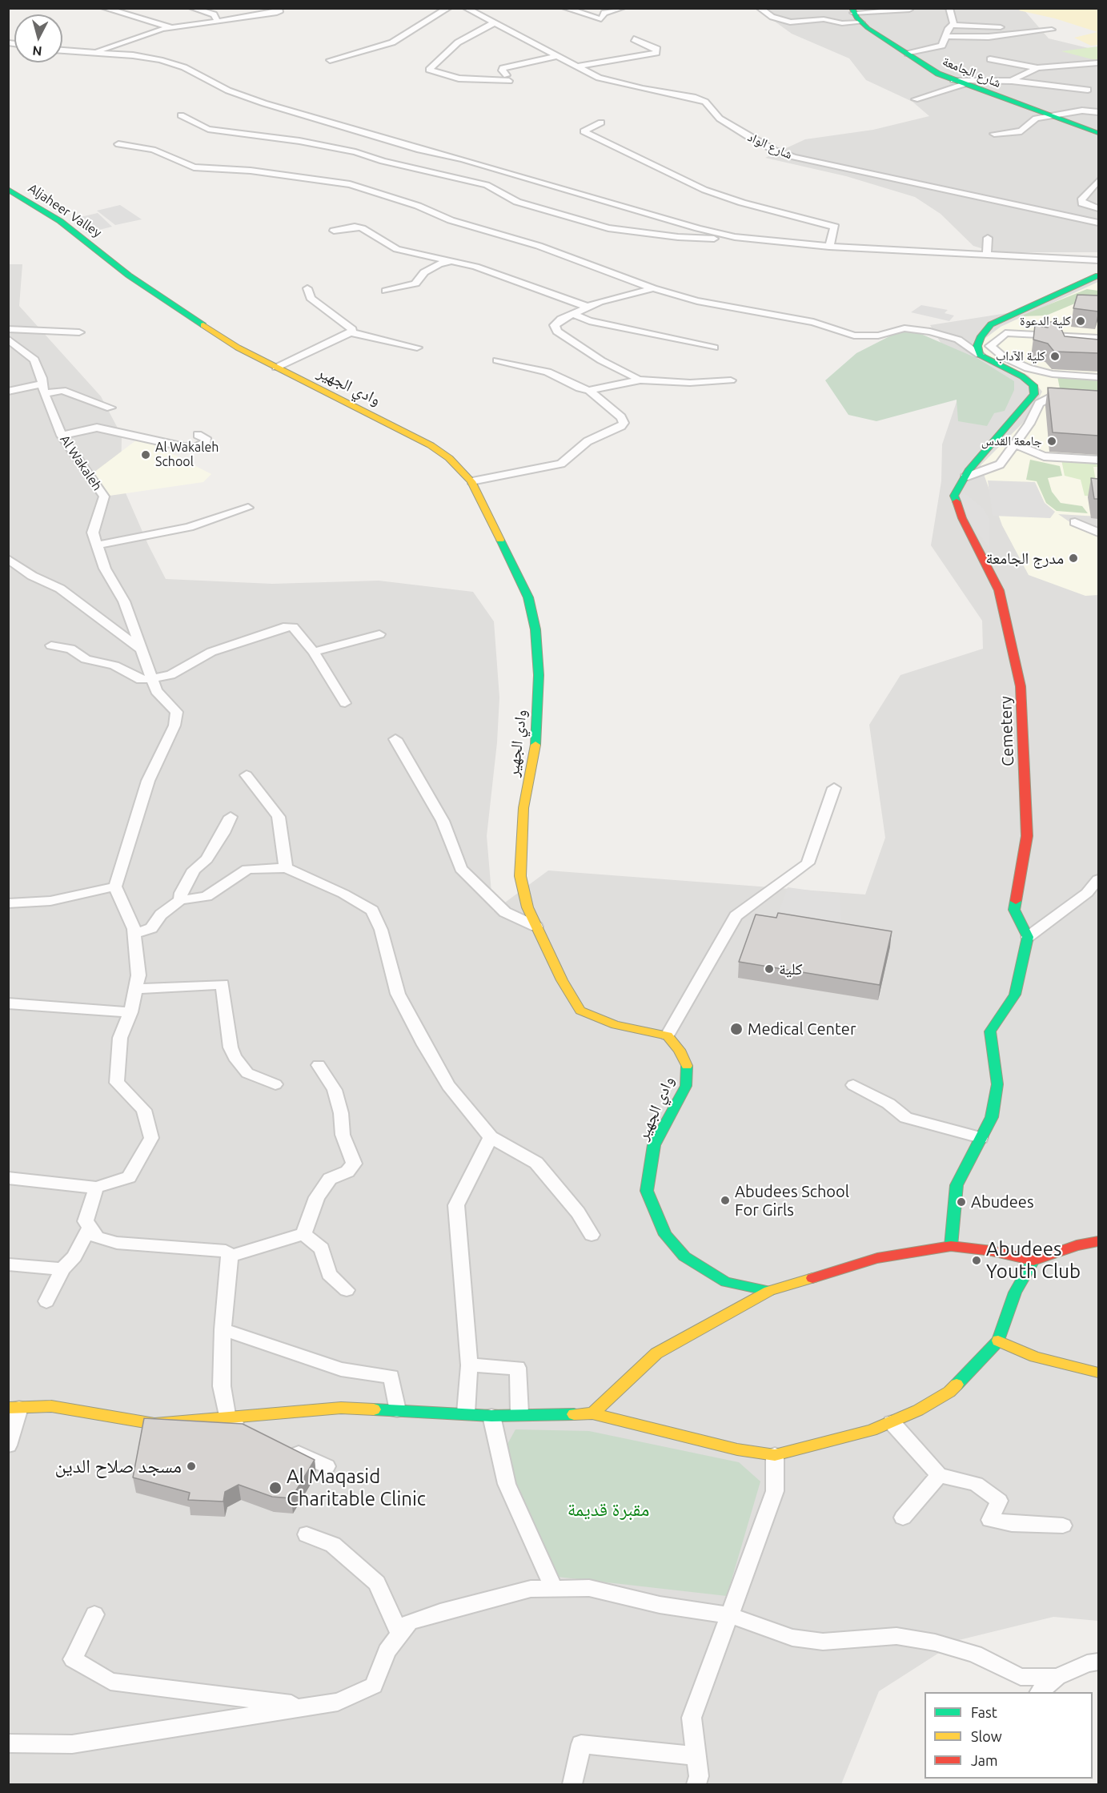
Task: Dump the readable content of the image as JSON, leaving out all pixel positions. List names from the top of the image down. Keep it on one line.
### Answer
{"streets":{"street":["شارع الجامعة","شارع الواد","Aljaheer Valley","وادي الجهير","Al Wakaleh","Cemetery"]},"crossings":[["Aljaheer Valley","وادي الجهير"]],"parks":["مقبرة قديمة"],"places":["كلية الدعوة","كلية الآداب","جامعة القدس","Al Wakaleh School","مدرج الجامعة","كلية","Medical Center","Abudees School For Girls","Abudees","Abudees Youth Club","مسجد صلاح الدين","Al Maqasid Charitable Clinic"],"legend":["Fast","Slow","Jam"],"north":"bottom"}
